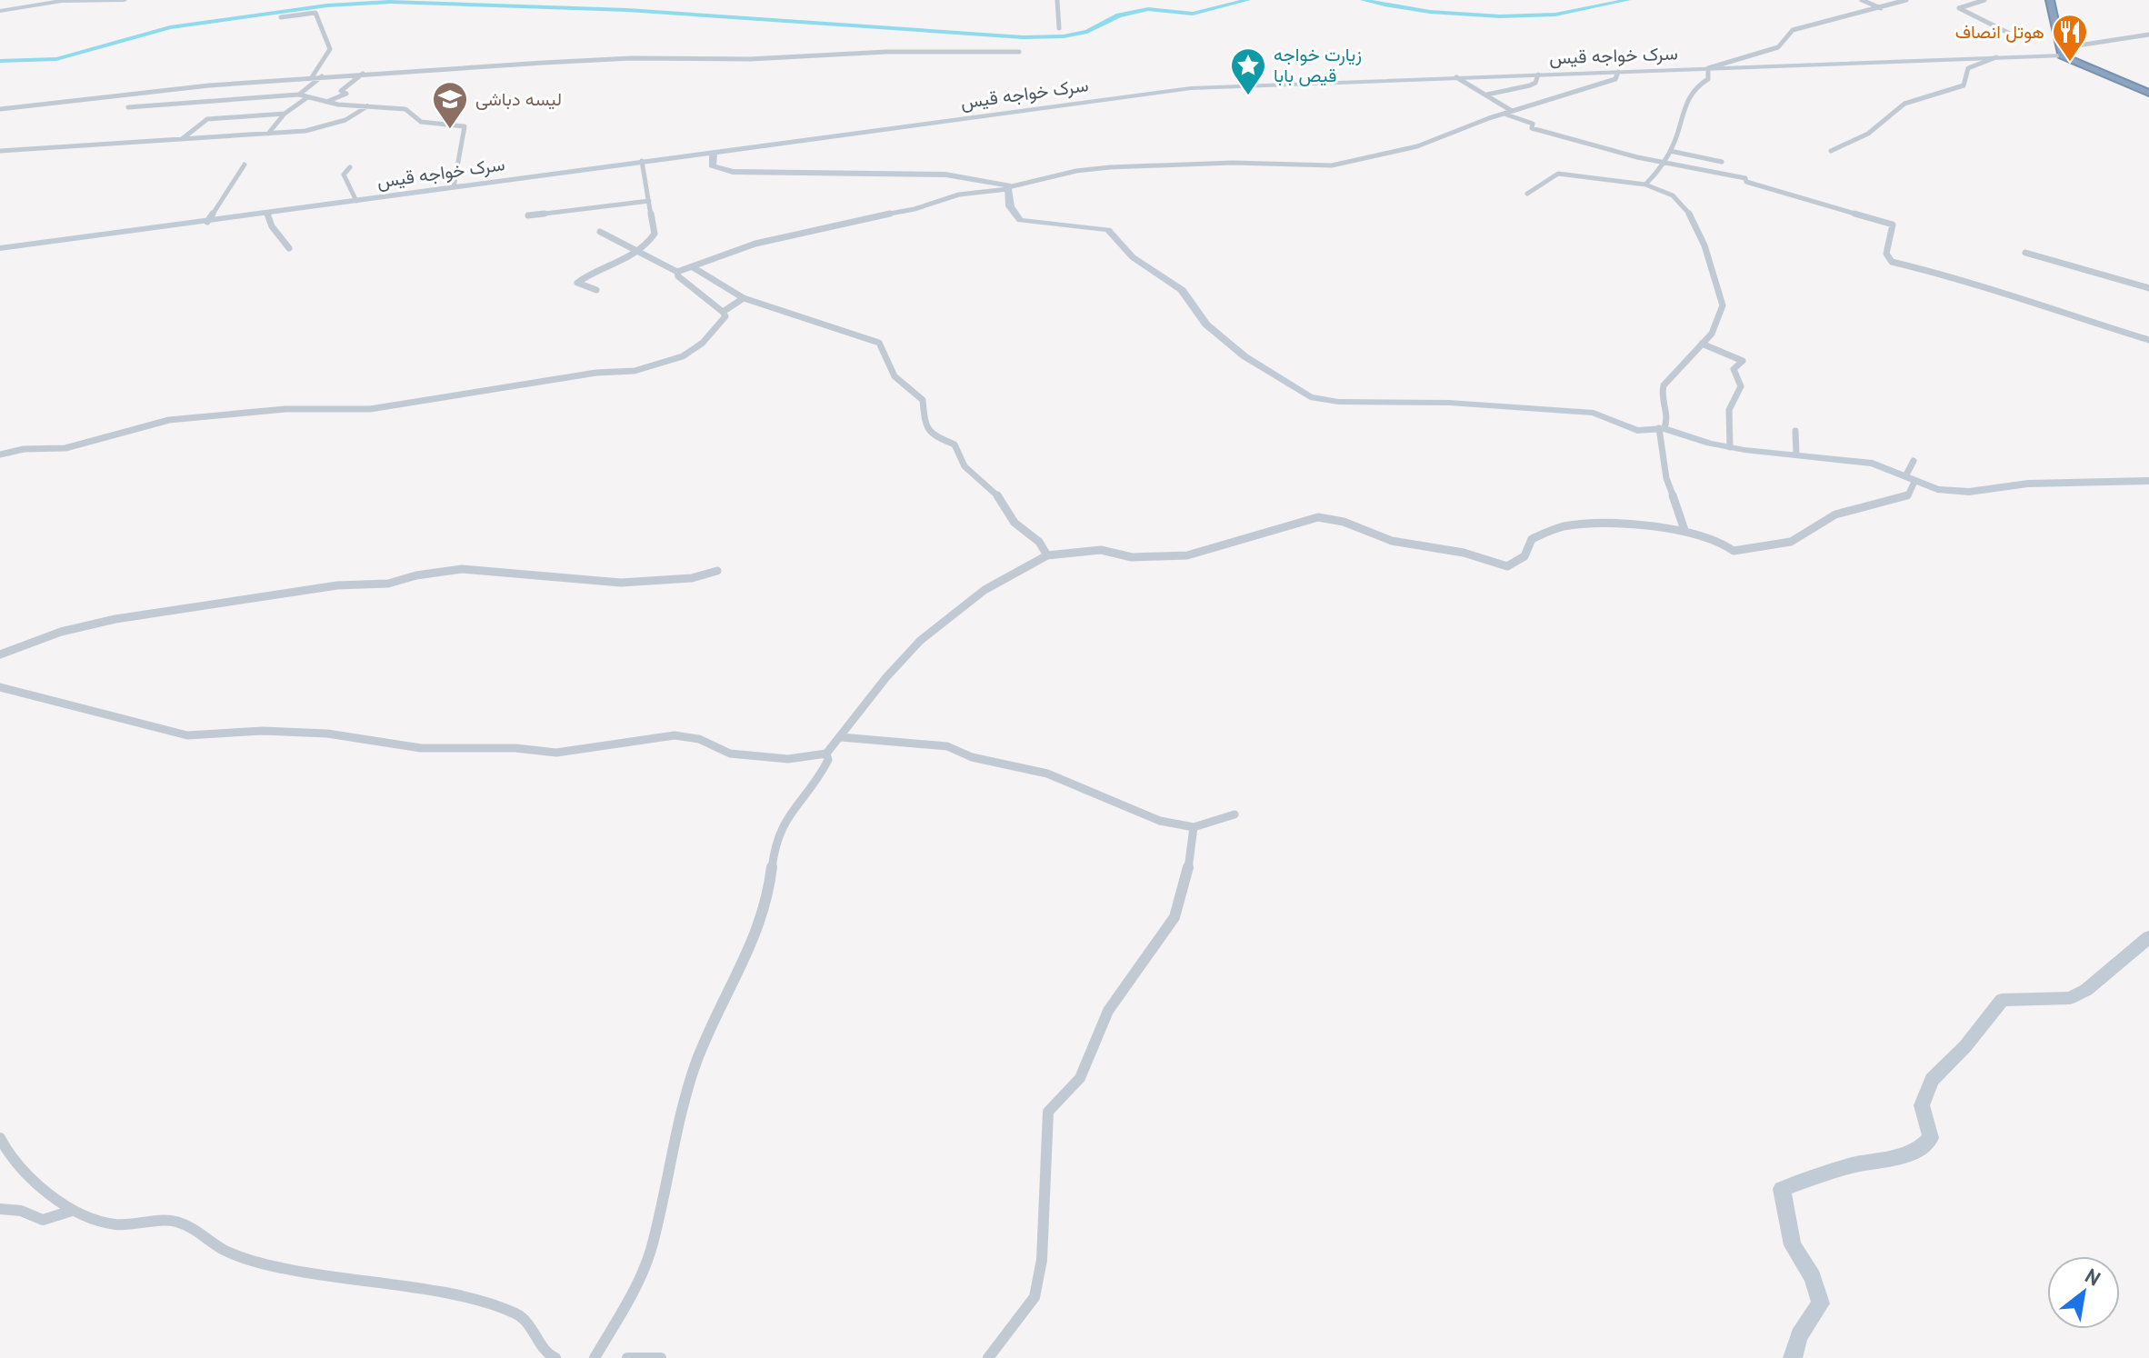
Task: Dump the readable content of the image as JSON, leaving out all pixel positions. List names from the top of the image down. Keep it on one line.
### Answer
{"streets":{"street":["سرک خواجه قیس"]},"places":{"restaurant":["هوتل انصاف"],"place":["زیارت خواجه قیص بابا"],"school or university":["لیسه دباشی"]},"north":"top right"}
